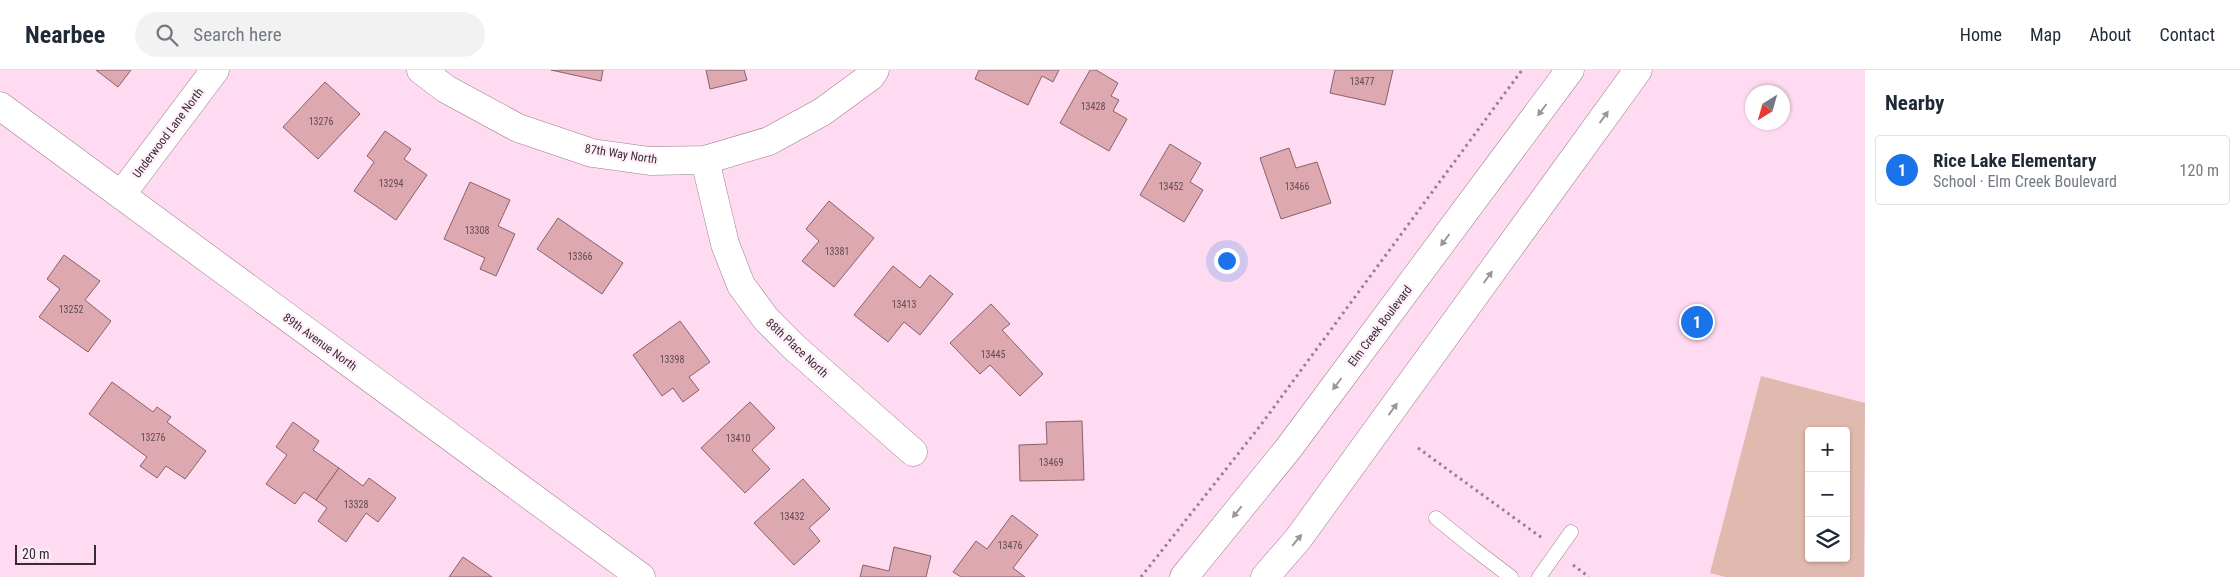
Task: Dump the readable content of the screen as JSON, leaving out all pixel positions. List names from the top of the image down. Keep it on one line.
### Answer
{"streets":{"street":["Underwood Lane North","87th Way North","Elm Creek Boulevard","89th Avenue North","88th Place North"]},"crossings":[["Underwood Lane North","89th Avenue North"],["87th Way North","88th Place North"]],"house_numbers":["13477","13428","13276","13294","13452","13466","13308","13381","13366","13413","13252","13445","13398","13276","13410","13469","13328","13432","13476"],"scale_bar":"20 m","north":"bottom left","page":{"header":"Nearbee","search":"Search here","nav":["Home","Map","About","Contact"],"heading":"Nearby","list":[{"mark":"1","name":"Rice Lake Elementary","note":"School · Elm Creek Boulevard","value":"120 m"}],"pins":"1","map_buttons":["+","−"],"scale":"20 m"}}
